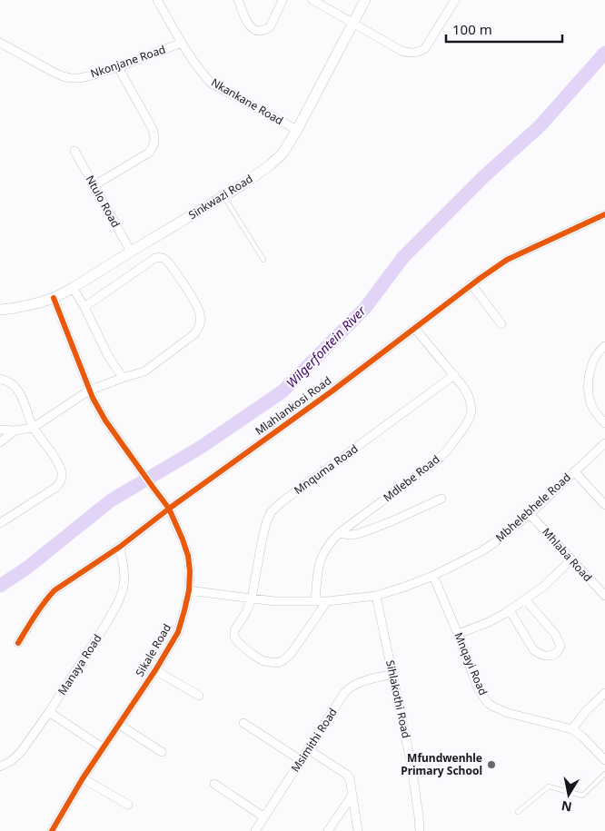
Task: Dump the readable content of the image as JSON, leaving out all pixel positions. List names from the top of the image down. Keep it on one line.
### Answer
{"streets":{"street":["Nkonjane Road","Nkankane Road","Sinkwazi Road","Ntulo Road","Mlahlankosi Road","Mnquma Road","Mdlebe Road","Mbhelebhele Road","Mhlaba Road","Sikale Road","Mnqayi Road","Manaya Road","Sihlakothi Road","Msimithi Road"]},"crossings":[["Nkonjane Road","Nkankane Road"],["Nkankane Road","Sinkwazi Road"],["Sinkwazi Road","Ntulo Road"],["Sinkwazi Road","Sikale Road"],["Mlahlankosi Road","Mdlebe Road"],["Mlahlankosi Road","Sikale Road"],["Mlahlankosi Road","Manaya Road"],["Mnquma Road","Mdlebe Road"],["Mnquma Road","Mbhelebhele Road"],["Mdlebe Road","Mbhelebhele Road"],["Mbhelebhele Road","Mhlaba Road"],["Mbhelebhele Road","Sikale Road"],["Mbhelebhele Road","Mnqayi Road"],["Mbhelebhele Road","Sihlakothi Road"],["Sihlakothi Road","Msimithi Road"]],"water":["Wilgerfontein River"],"places":["Mfundwenhle Primary School"],"scale_bar":"100 m","north":"bottom"}
